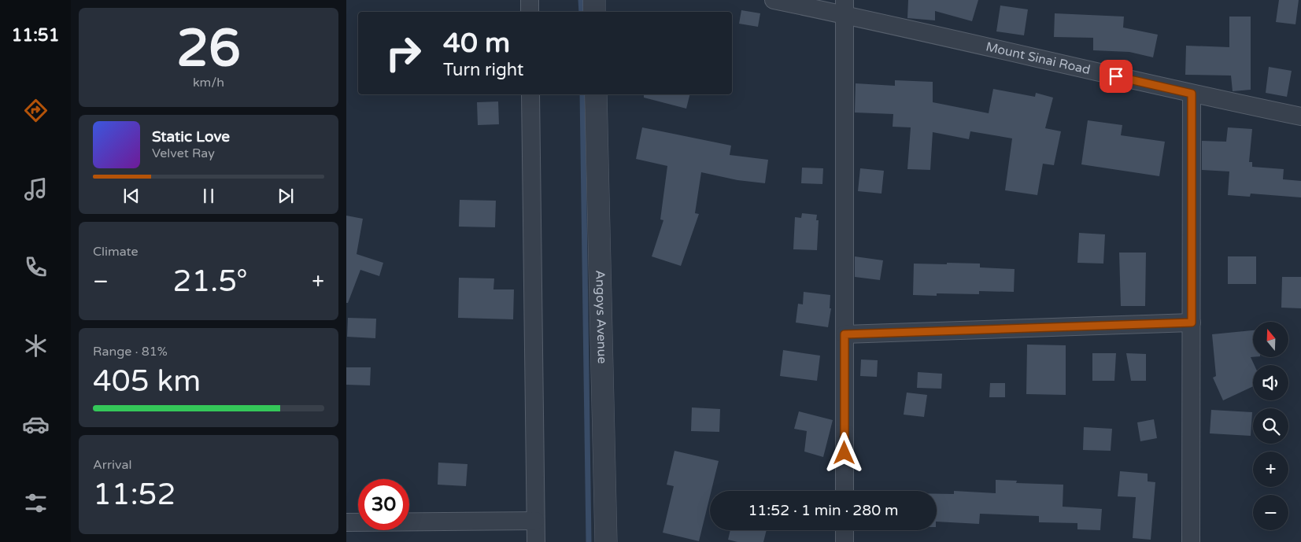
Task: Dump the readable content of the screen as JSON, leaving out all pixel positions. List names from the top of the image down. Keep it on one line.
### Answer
{"streets":{"street":["Mount Sinai Road","Angoys Avenue"]},"north":"top","page":{"tabs":"11:51","tile":[["26","km/h"],"Climate",["Range · 81%","405 km"],["Arrival","11:52"]],"turn":["40 m","Turn right"],"song":["Static Love","Velvet Ray"],"heat":["−","21.5°","+"],"map_buttons":["+","−"],"limit":"30","trip":"11:52 · 1 min · 280 m"}}
